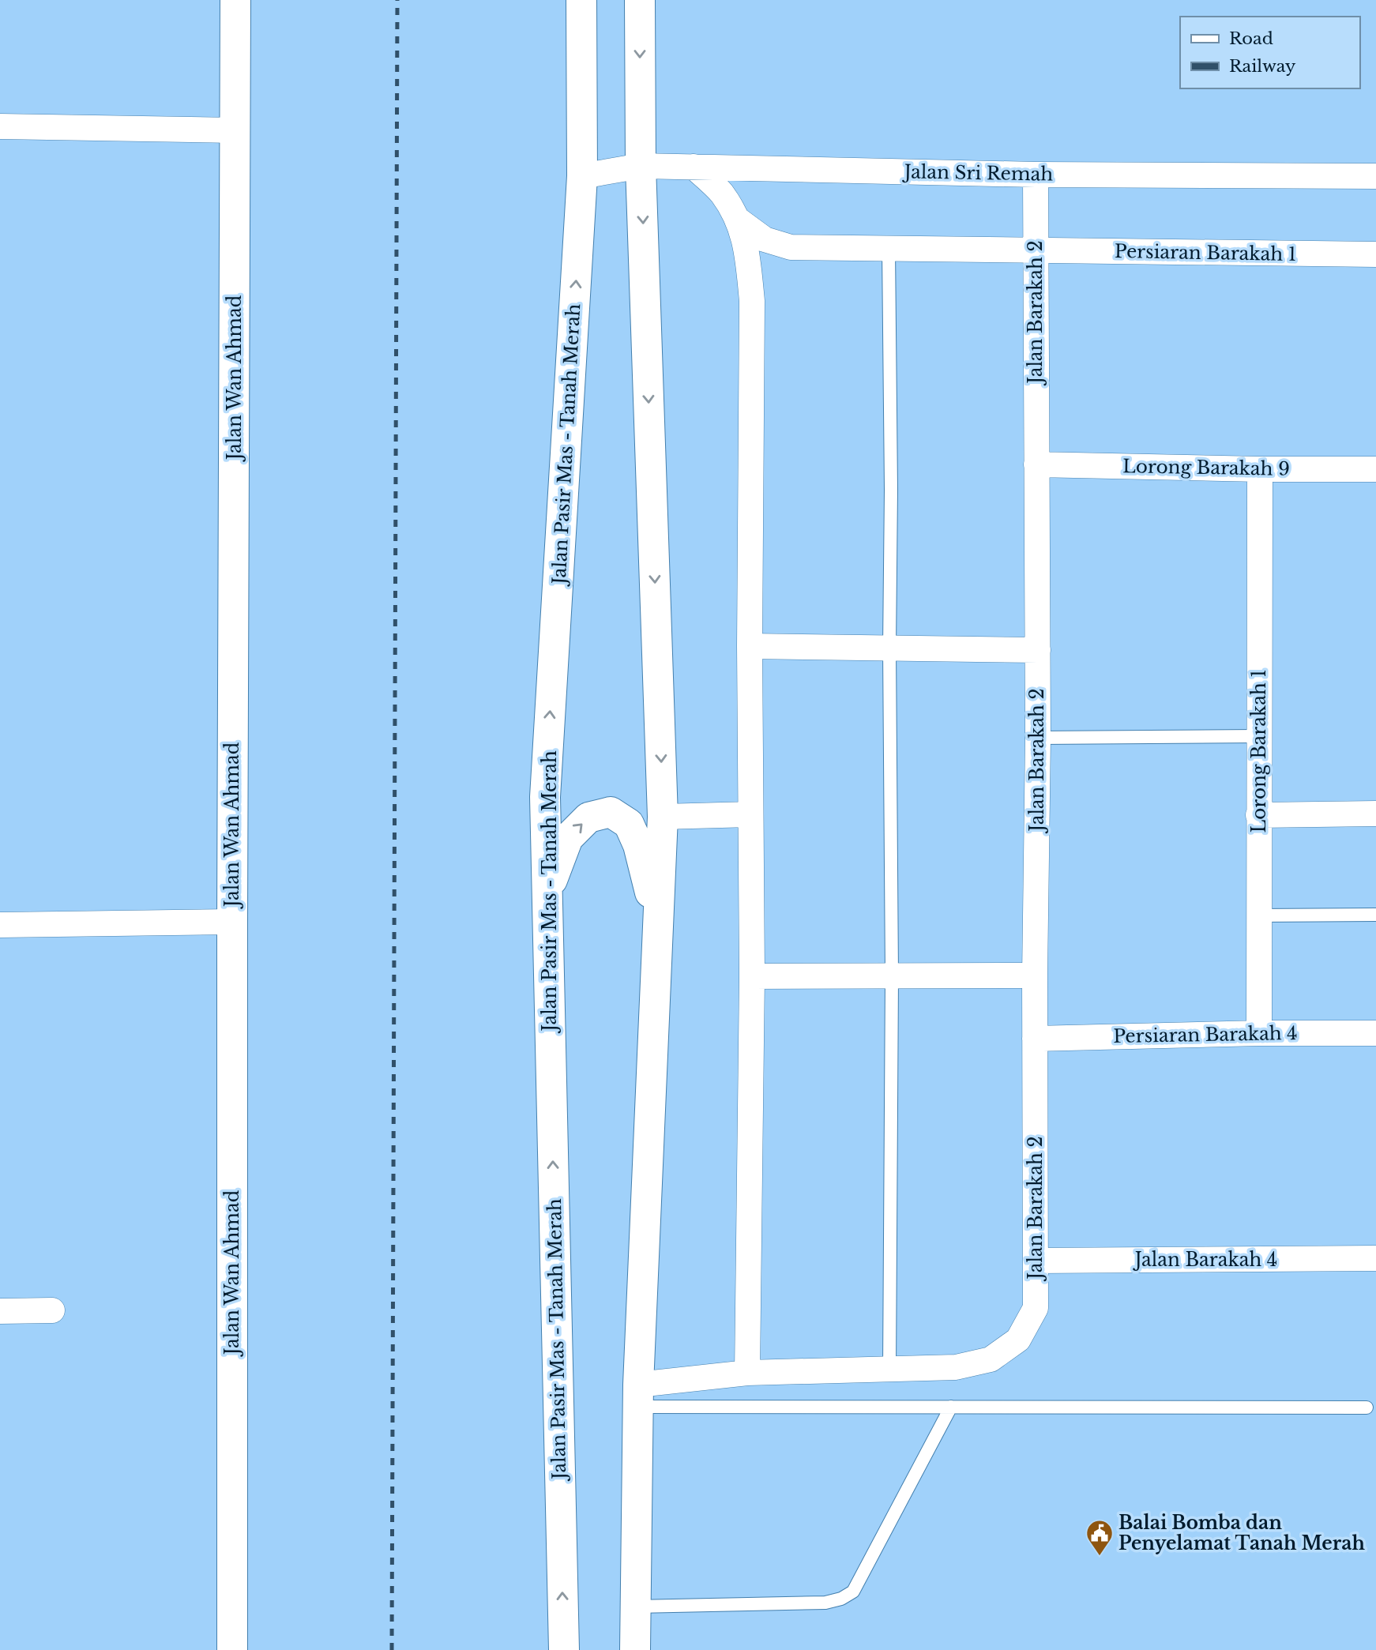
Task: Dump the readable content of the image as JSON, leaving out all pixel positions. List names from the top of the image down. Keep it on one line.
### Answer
{"streets":{"main road":["Jalan Wan Ahmad","Jalan Pasir Mas - Tanah Merah"],"street":["Jalan Sri Remah","Persiaran Barakah 1","Jalan Barakah 2","Lorong Barakah 9","Lorong Barakah 1","Persiaran Barakah 4","Jalan Barakah 4"]},"crossings":[["Jalan Sri Remah","Jalan Barakah 2"],["Jalan Sri Remah","Jalan Pasir Mas - Tanah Merah"],["Persiaran Barakah 1","Jalan Barakah 2"],["Jalan Barakah 2","Lorong Barakah 9"],["Jalan Barakah 2","Persiaran Barakah 4"],["Jalan Barakah 2","Jalan Barakah 4"],["Lorong Barakah 9","Lorong Barakah 1"],["Lorong Barakah 1","Persiaran Barakah 4"]],"places":{"public building":["Balai Bomba dan Penyelamat Tanah Merah"]},"legend":["Road","Railway"]}
